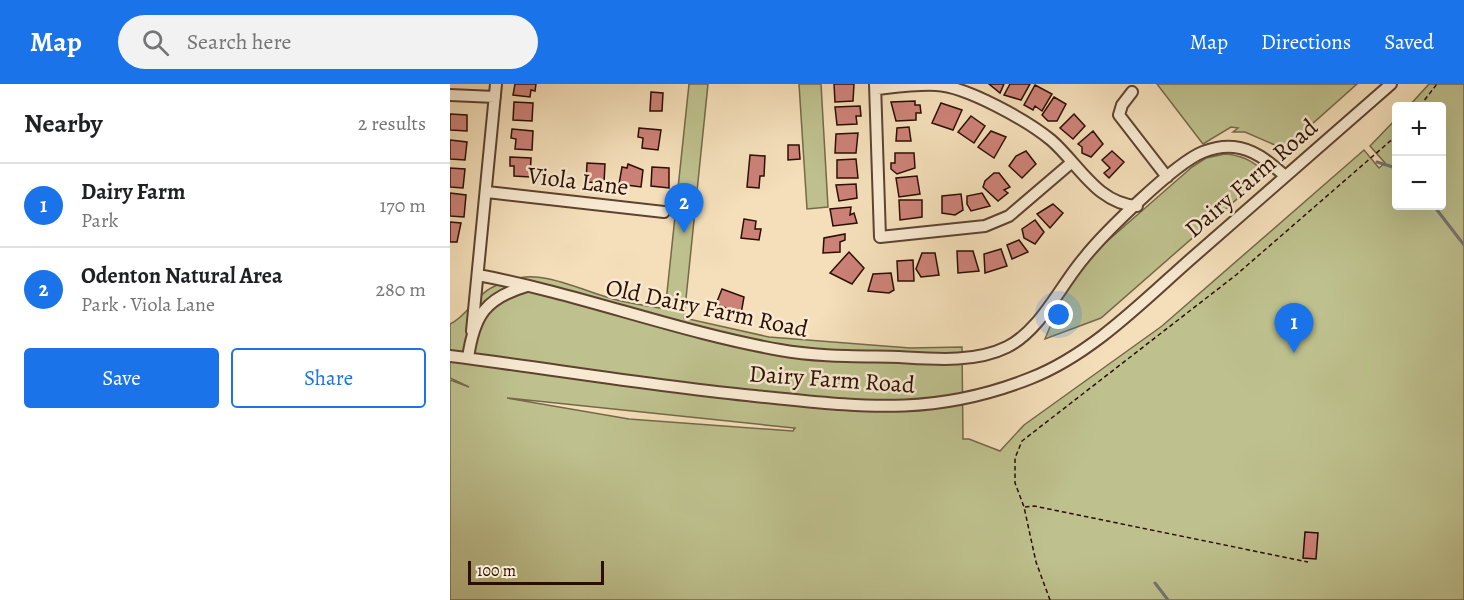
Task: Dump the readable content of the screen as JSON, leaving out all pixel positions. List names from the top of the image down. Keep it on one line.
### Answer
{"streets":{"street":["Dairy Farm Road","Viola Lane","Old Dairy Farm Road"]},"crossings":[["Dairy Farm Road","Old Dairy Farm Road"]],"scale_bar":"100 m","page":{"header":"Map","search":"Search here","nav":["Map","Directions","Saved"],"heading":["Nearby","2 results"],"map_buttons":["+","−"],"list":[{"mark":"1","name":"Dairy Farm","note":"Park","value":"170 m"},{"mark":"2","name":"Odenton Natural Area","note":"Park · Viola Lane","value":"280 m"}],"pins":["2","1"],"buttons":["Save","Share"],"scale":"100 m"}}
